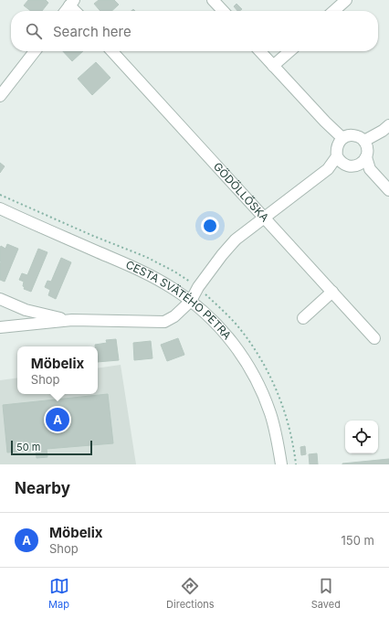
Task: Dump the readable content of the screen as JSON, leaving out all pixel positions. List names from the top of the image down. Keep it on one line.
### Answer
{"streets":{"street":["GÖDÖLLŐSKA","CESTA SVÄTÉHO PETRA"]},"scale_bar":"50 m","page":{"search":"Search here","popup":["Möbelix","Shop"],"pins":"A","scale":"50 m","heading":"Nearby","list":[{"mark":"A","name":"Möbelix","note":"Shop","value":"150 m"}],"nav":["Map","Directions","Saved"]}}
